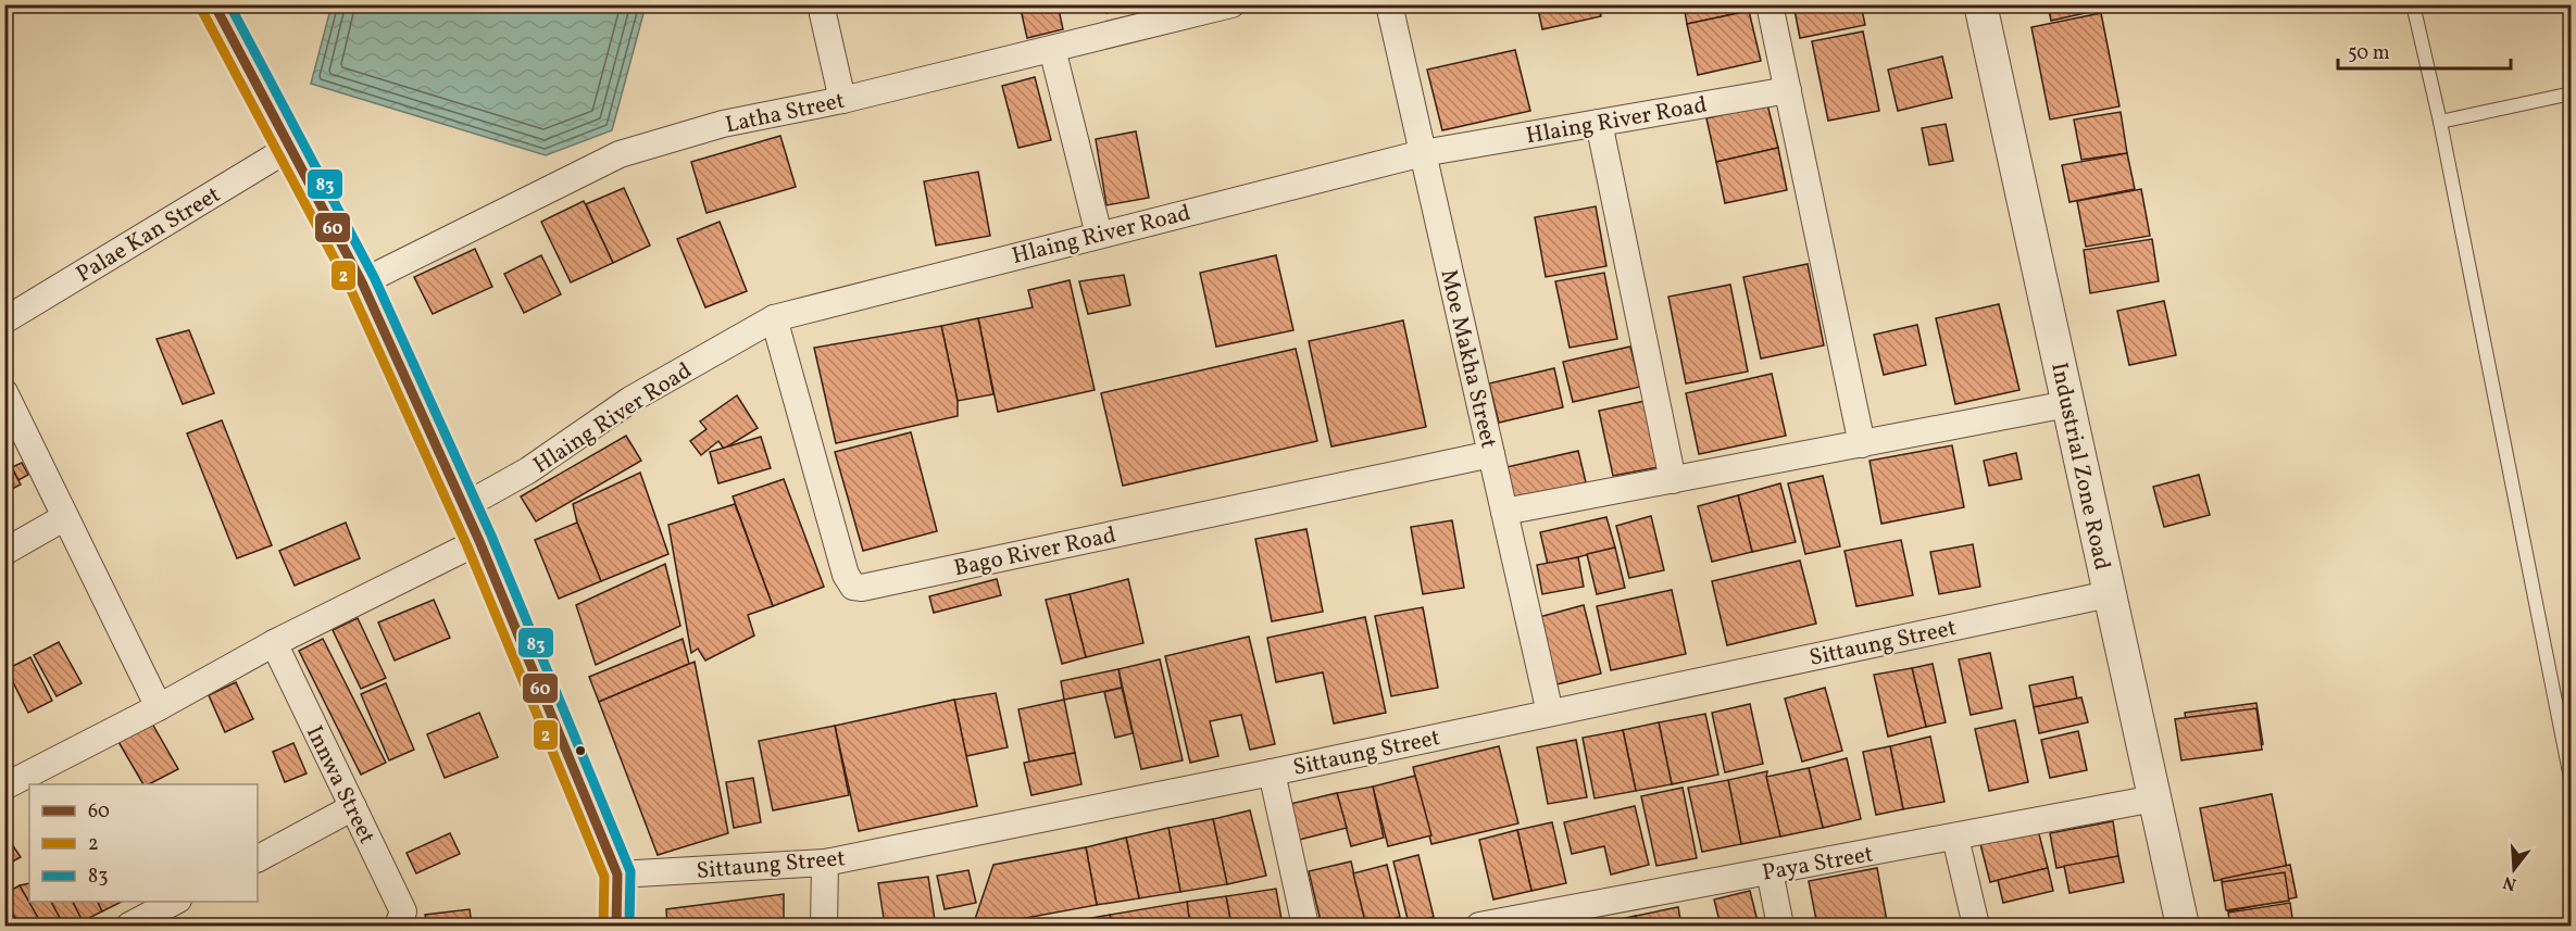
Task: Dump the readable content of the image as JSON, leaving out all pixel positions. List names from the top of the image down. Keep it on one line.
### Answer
{"streets":{"street":["Latha Street","Hlaing River Road","Palae Kan Street","Moe Makha Street","Industrial Zone Road","Bago River Road","Sittaung Street","Innwa Street","Paya Street"]},"crossings":[["Hlaing River Road","Moe Makha Street"],["Hlaing River Road","Bago River Road"],["Moe Makha Street","Bago River Road"],["Moe Makha Street","Sittaung Street"],["Industrial Zone Road","Sittaung Street"],["Industrial Zone Road","Paya Street"]],"lines":["transit line 60","transit line 83","transit line 2"],"legend":["60","2","83"],"scale_bar":"50 m","north":"bottom"}
